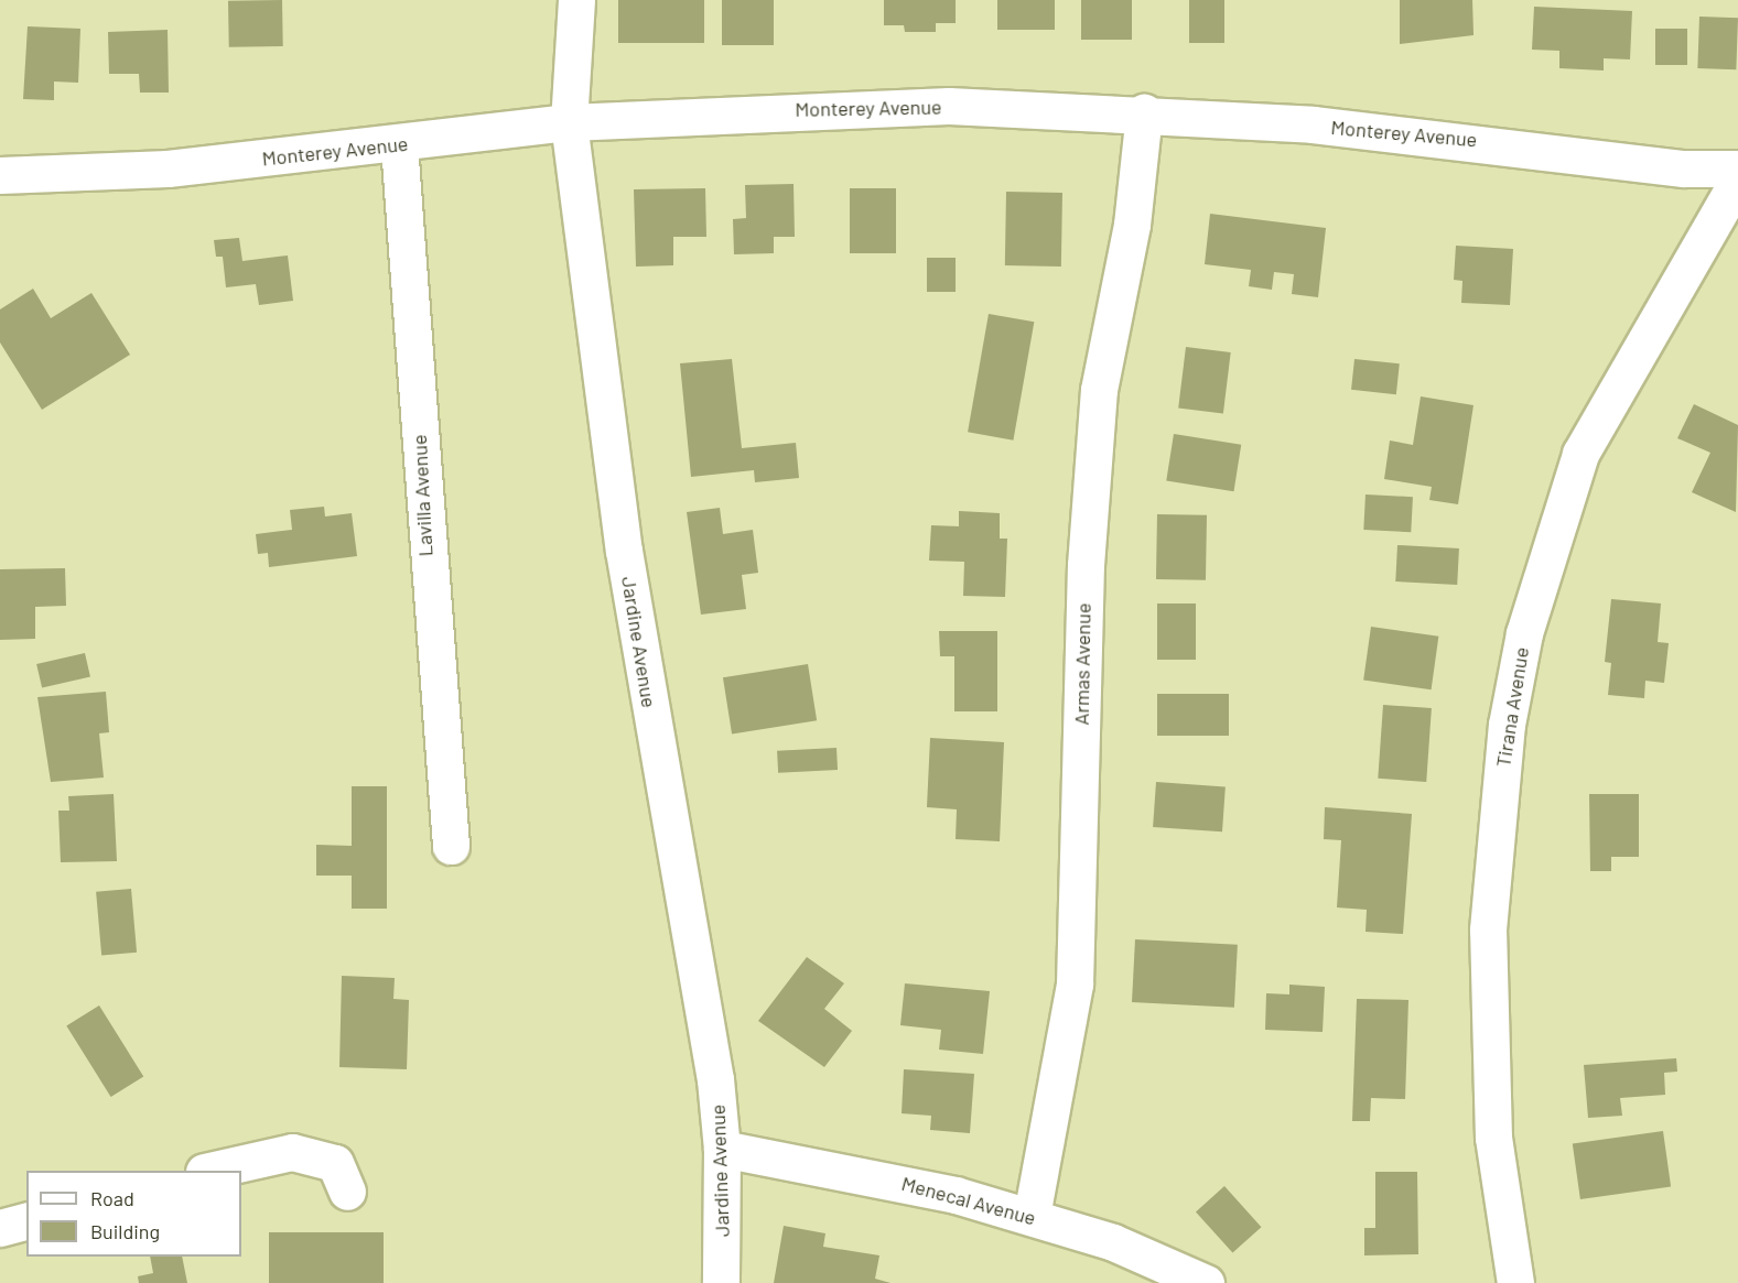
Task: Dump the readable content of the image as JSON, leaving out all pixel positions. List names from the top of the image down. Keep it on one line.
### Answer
{"streets":{"street":["Monterey Avenue","Lavilla Avenue","Jardine Avenue","Armas Avenue","Tirana Avenue","Menecal Avenue"]},"crossings":[["Monterey Avenue","Lavilla Avenue"],["Monterey Avenue","Jardine Avenue"],["Monterey Avenue","Armas Avenue"],["Jardine Avenue","Menecal Avenue"],["Armas Avenue","Menecal Avenue"]],"legend":["Road","Building"]}
